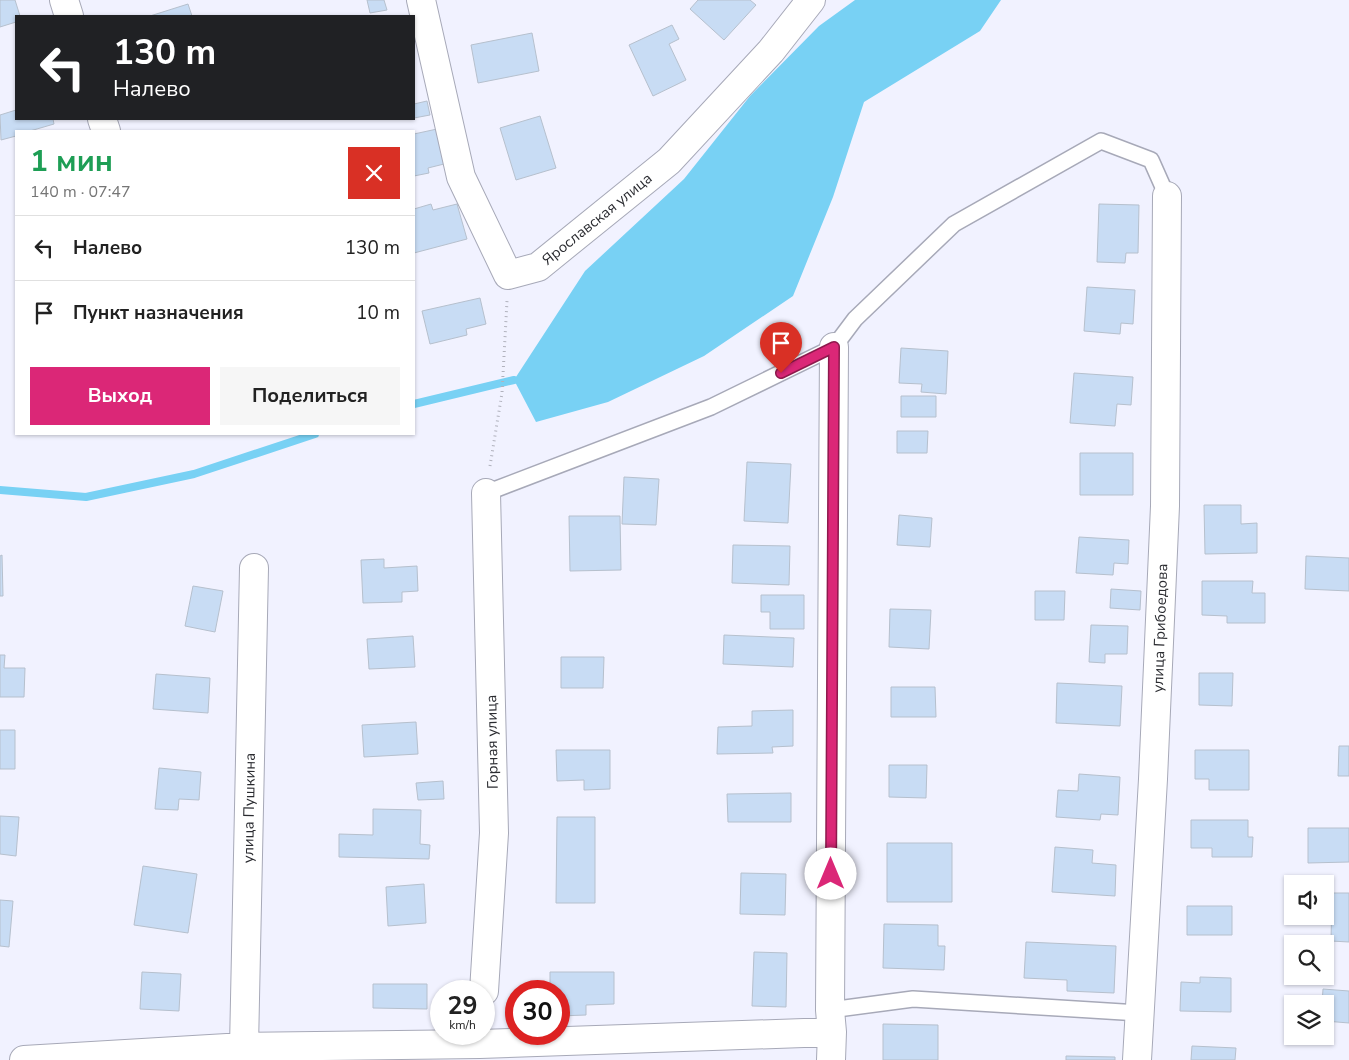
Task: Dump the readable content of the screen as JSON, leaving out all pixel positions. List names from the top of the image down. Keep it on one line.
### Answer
{"streets":{"street":["Ярославская улица","улица Грибоедова","Горная улица","улица Пушкина"]},"page":{"turn":["130 m","Налево"],"heading":["1 мин","140 m · 07:47"],"list":[{"name":"Налево","value":"130 m"},{"name":"Пункт назначения","value":"10 m"}],"buttons":["Выход","Поделиться"],"speed":"29 km/h","limit":"30"}}
